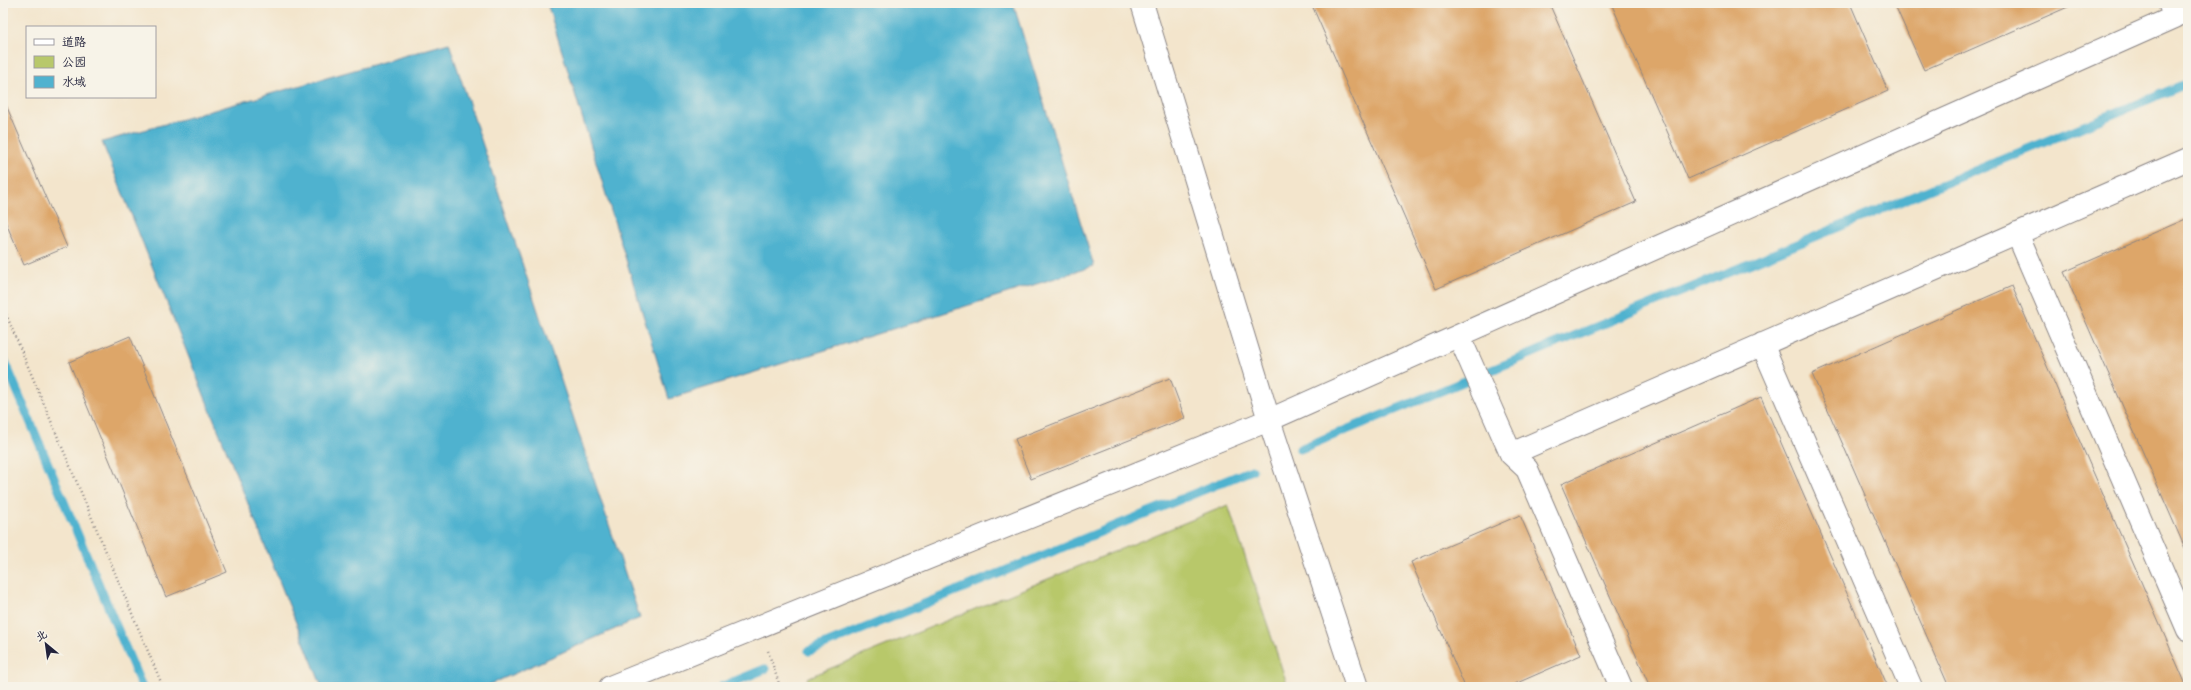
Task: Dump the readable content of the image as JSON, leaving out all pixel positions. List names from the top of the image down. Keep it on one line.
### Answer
{"legend":["道路","公园","水域"],"north":"top left"}
